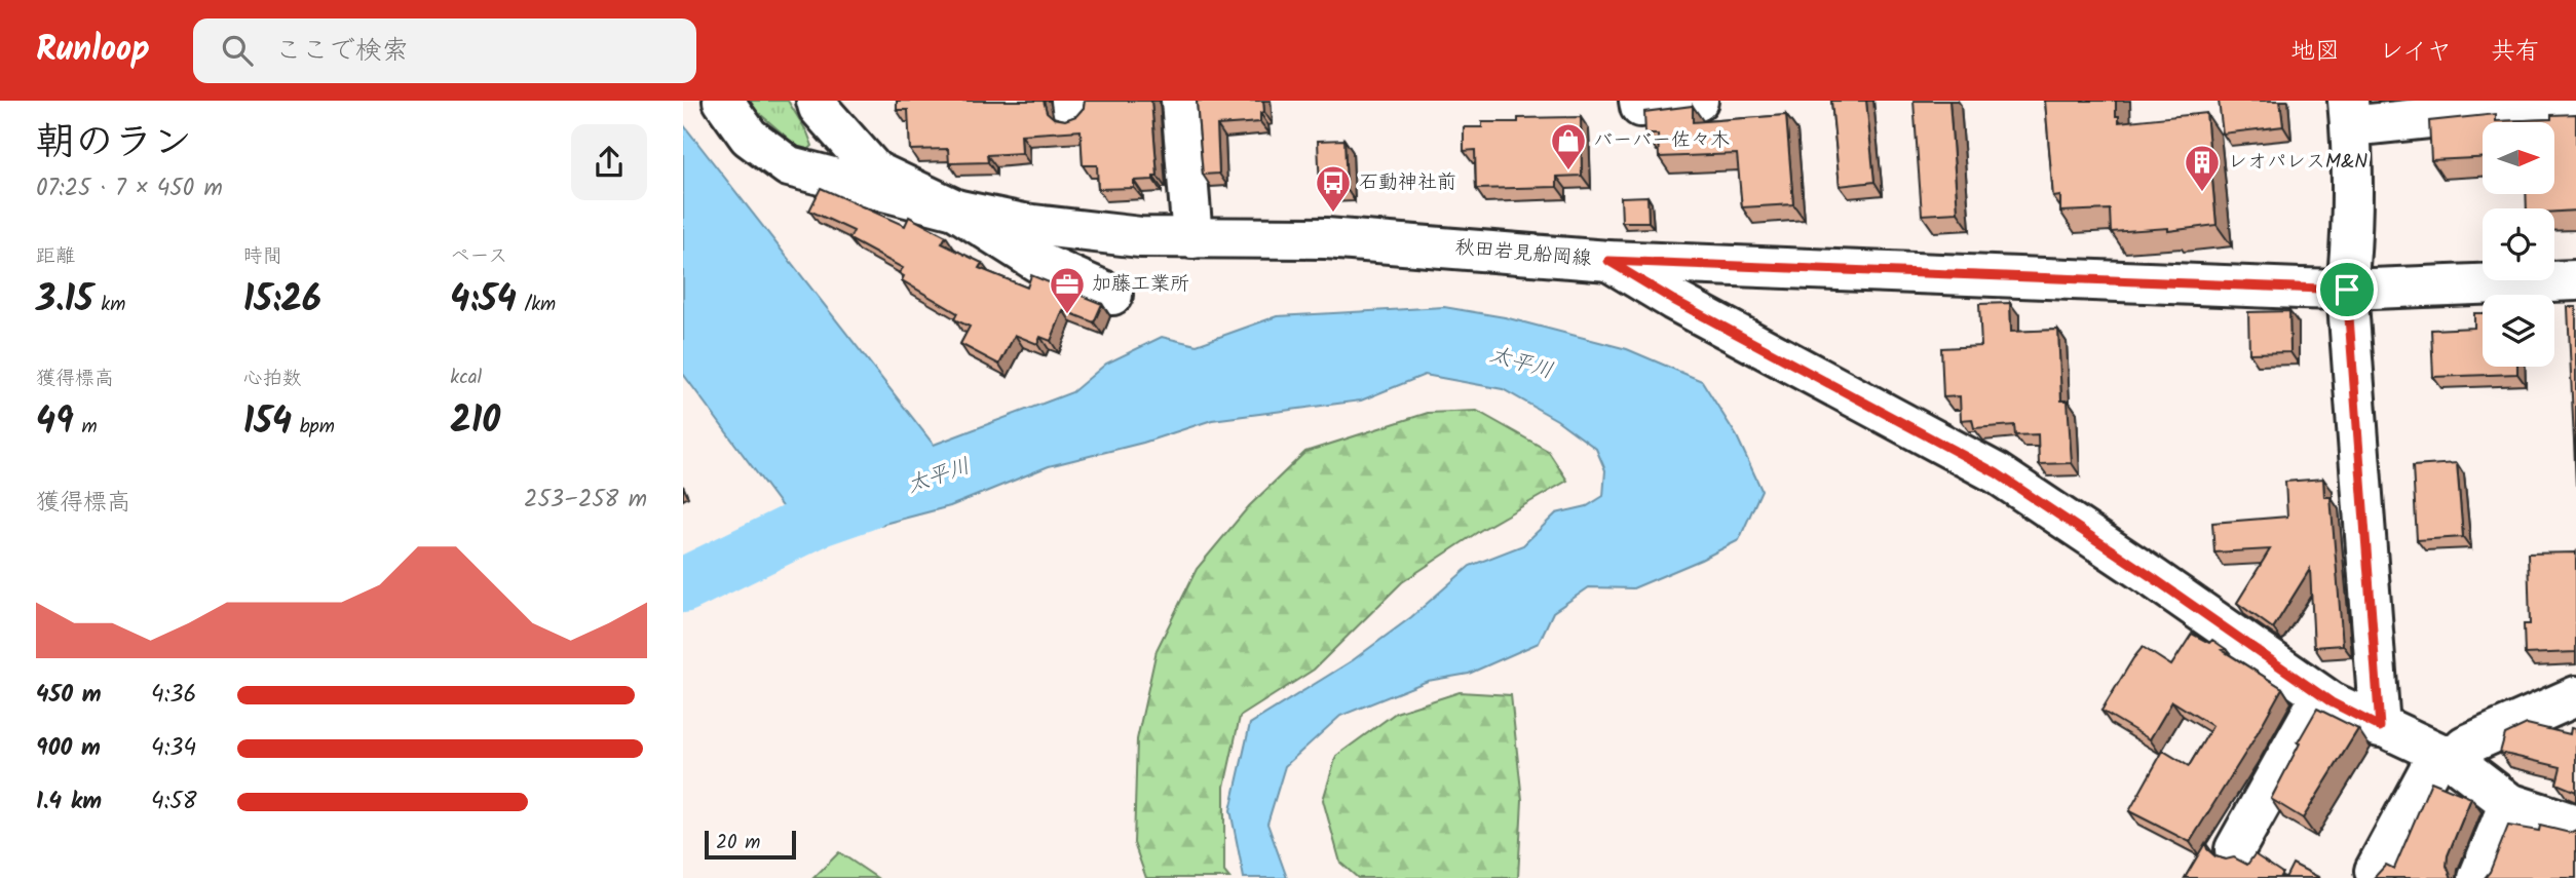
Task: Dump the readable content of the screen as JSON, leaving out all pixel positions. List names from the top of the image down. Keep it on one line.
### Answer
{"streets":{"street":["秋田岩見船岡線"]},"water":["太平川"],"places":{"shop":["バーバー佐々木"],"building":["レオパレスM&N"],"bus stop":["石動神社前"],"office":["加藤工業所"]},"scale_bar":"20 m","north":"right","page":{"header":"Runloop","search":"ここで検索","nav":["地図","レイヤ","共有"],"heading":["朝のラン","07:25 · 7 × 450 m"],"stats":[["距離","3.15 km"],["時間","15:26"],["ペース","4:54 /km"],["獲得標高","49 m"],["心拍数","154 bpm"],["kcal","210"]],"chart":["獲得標高","253–258 m"],"list":[{"name":"450 m","note":"4:36"},{"name":"900 m","note":"4:34"},{"name":"1.4 km","note":"4:58"}],"scale":"20 m"}}
